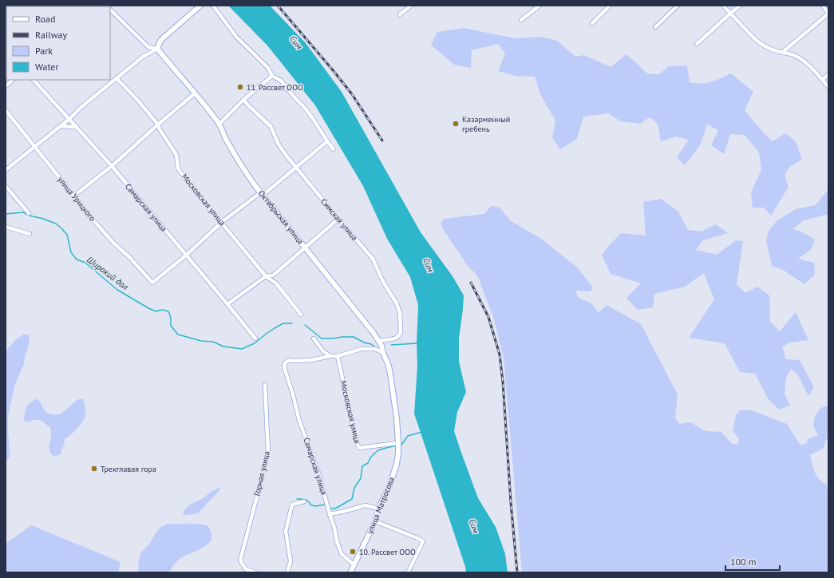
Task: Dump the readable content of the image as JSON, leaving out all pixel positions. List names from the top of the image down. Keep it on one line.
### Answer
{"streets":{"main road":["Октябрьская улица","улица Матросова"],"street":["улица Урицкого","Московская улица","Самарская улица","Симская улица","Горная улица"]},"crossings":[["улица Урицкого","Самарская улица"],["Московская улица","Октябрьская улица"],["Самарская улица","улица Матросова"],["Октябрьская улица","Симская улица"],["Октябрьская улица","улица Матросова"]],"water":["Сим","Широкий дол"],"places":["11. Рассвет ООО","Казарменный гребень","Трехглавая гора","10. Рассвет ООО"],"legend":["Road","Railway","Park","Water"],"scale_bar":"100 m"}
